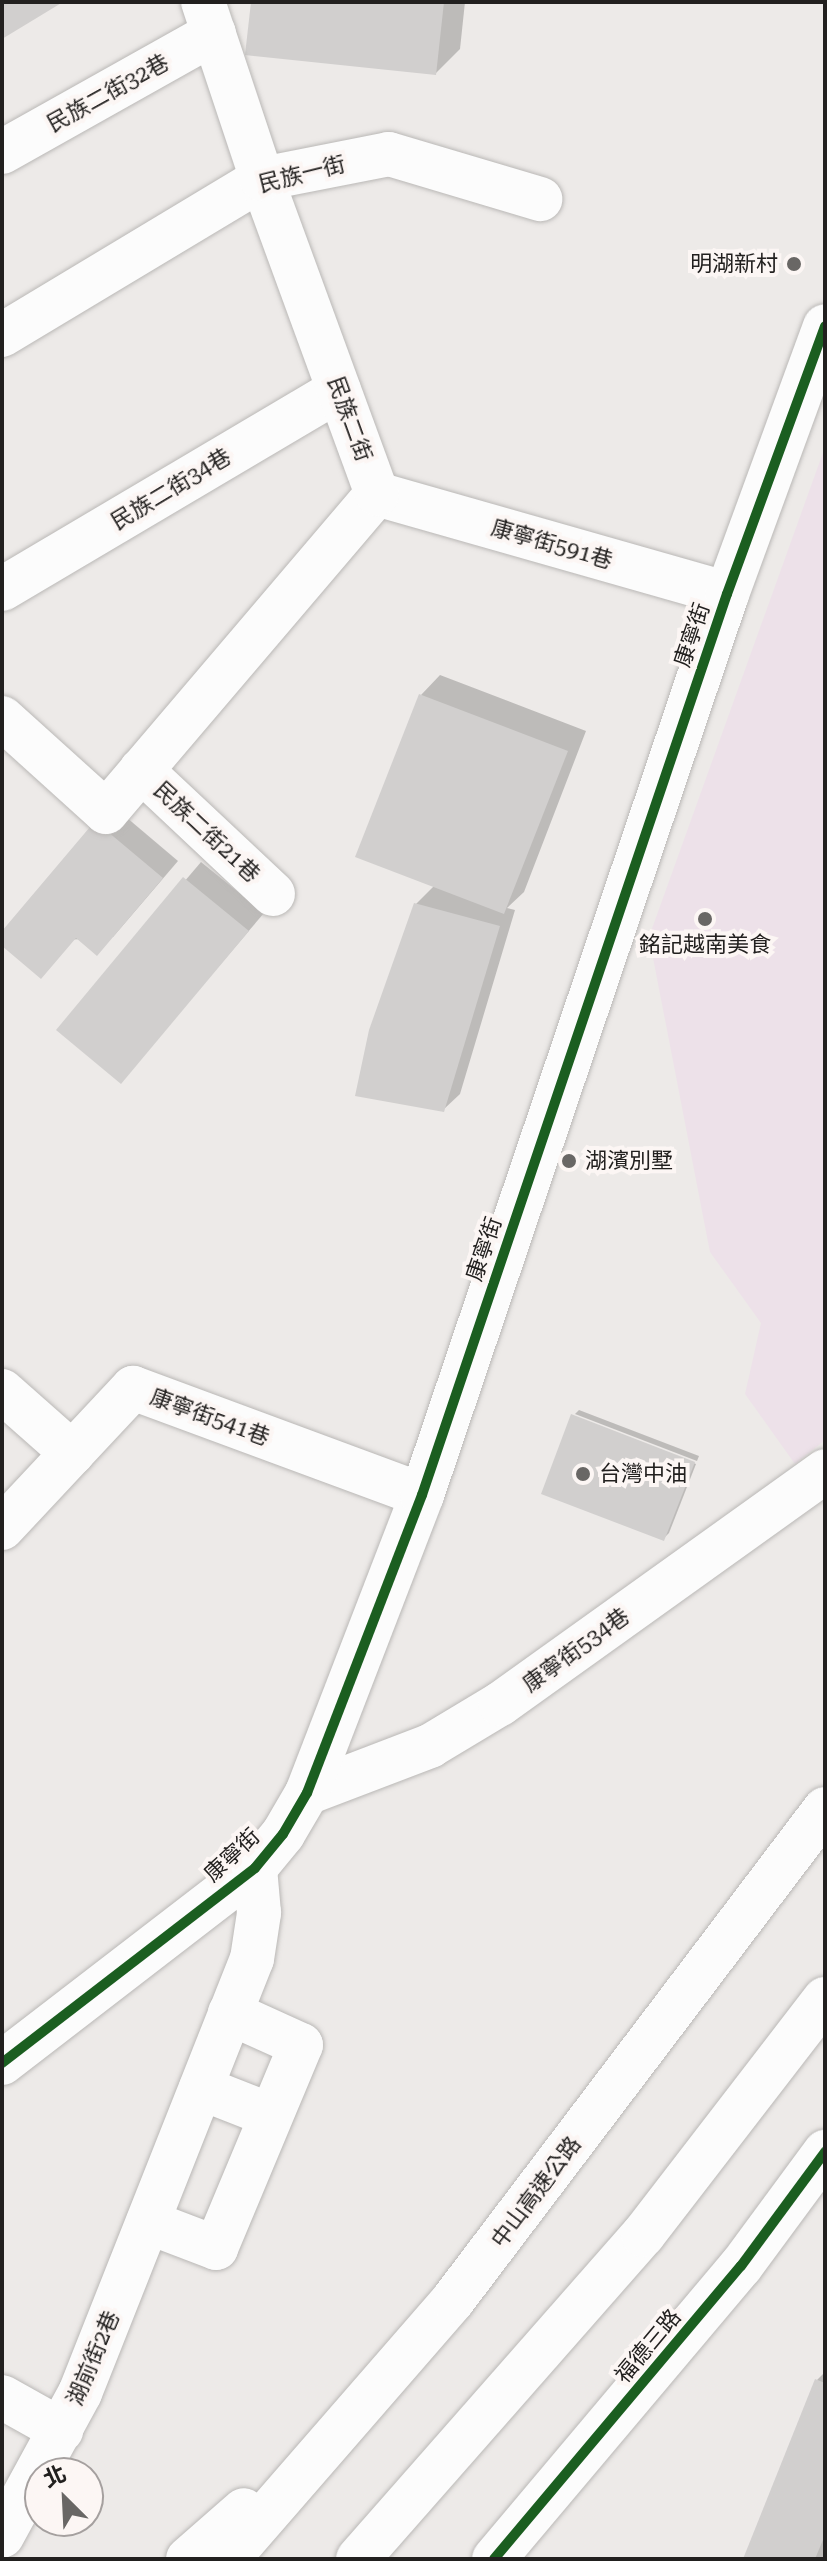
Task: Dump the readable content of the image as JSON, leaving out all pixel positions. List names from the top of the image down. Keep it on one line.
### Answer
{"streets":{"main road":["民族二街32巷","民族一街","民族二街","民族二街34巷","康寧街591巷","康寧街","民族二街21巷","康寧街541巷","康寧街534巷","中山高速公路","福德三路","湖前街2巷"]},"crossings":[["民族二街32巷","民族二街"],["民族一街","民族二街"],["民族二街","民族二街34巷"],["民族二街","康寧街591巷"],["康寧街591巷","康寧街"],["康寧街","康寧街541巷"],["康寧街","康寧街534巷"],["康寧街","湖前街2巷"]],"places":["明湖新村","銘記越南美食","湖濱別墅","台灣中油"],"north":"top left"}
